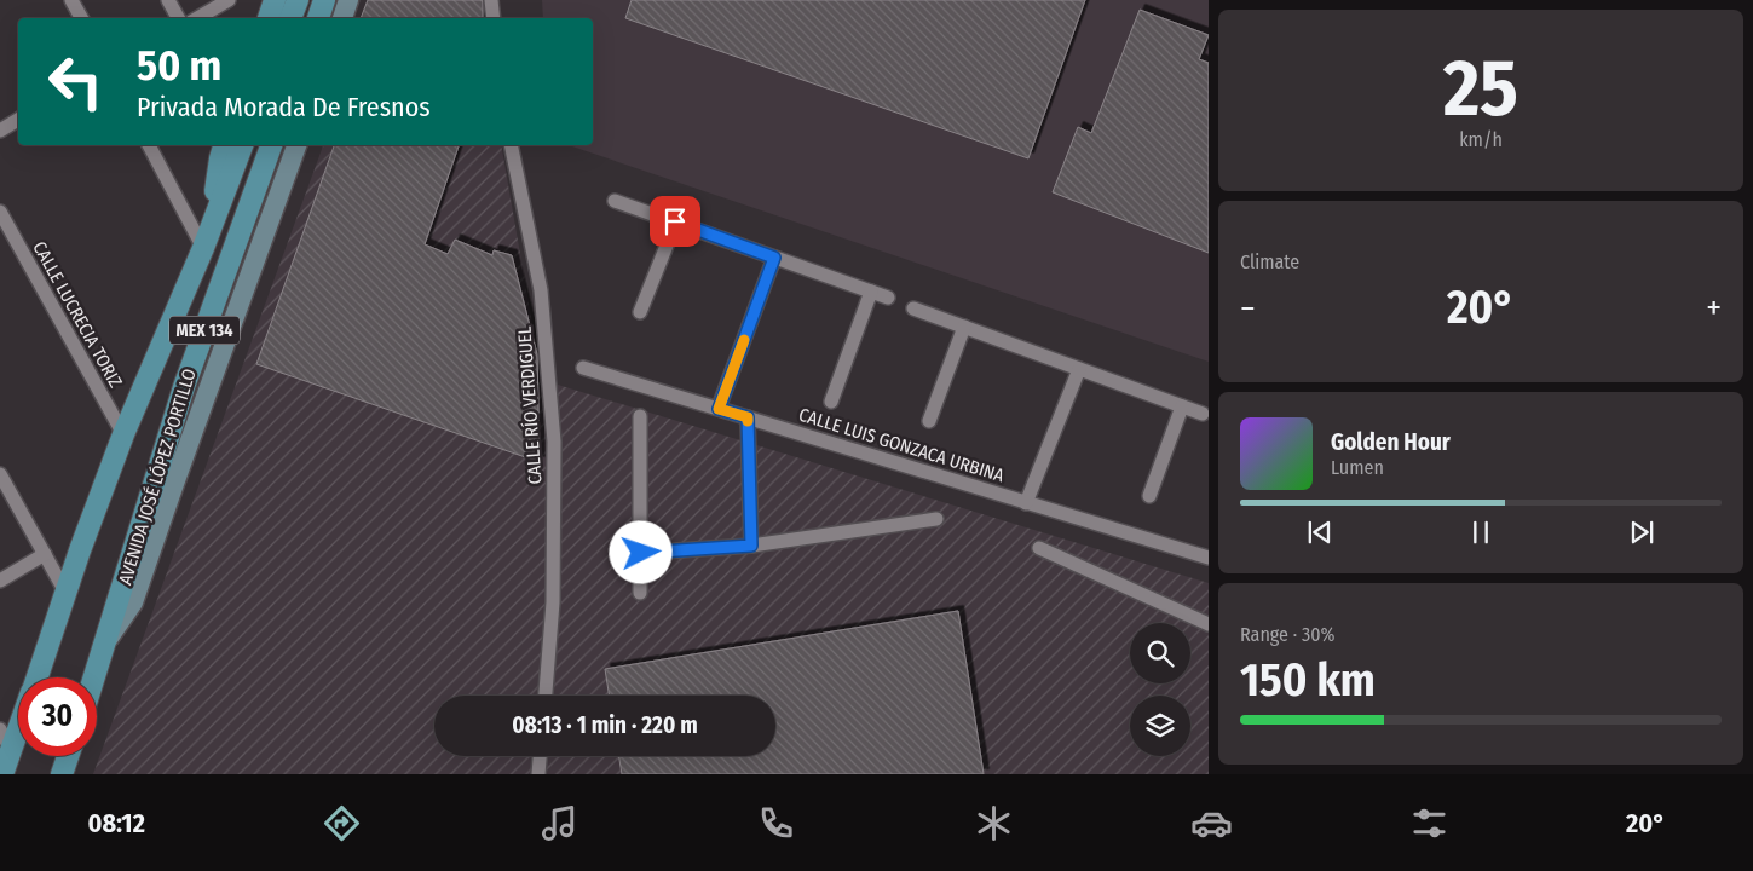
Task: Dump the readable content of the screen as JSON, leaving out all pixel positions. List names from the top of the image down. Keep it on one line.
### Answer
{"streets":{"main road":["MEX 134","AVENIDA JOSÉ LÓPEZ PORTILLO"],"street":["CALLE LUCRECIA TORIZ","CALLE RÍO VERDIGUEL","CALLE LUIS GONZACA URBINA"]},"crossings":[["CALLE LUCRECIA TORIZ","AVENIDA JOSÉ LÓPEZ PORTILLO"]],"page":{"tile":[["25","km/h"],"Climate",["Range · 30%","150 km"]],"turn":["50 m","Privada Morada De Fresnos"],"heat":["−","20°","+"],"song":["Golden Hour","Lumen"],"limit":"30","trip":"08:13 · 1 min · 220 m","tabs":["08:12","20°"]}}
